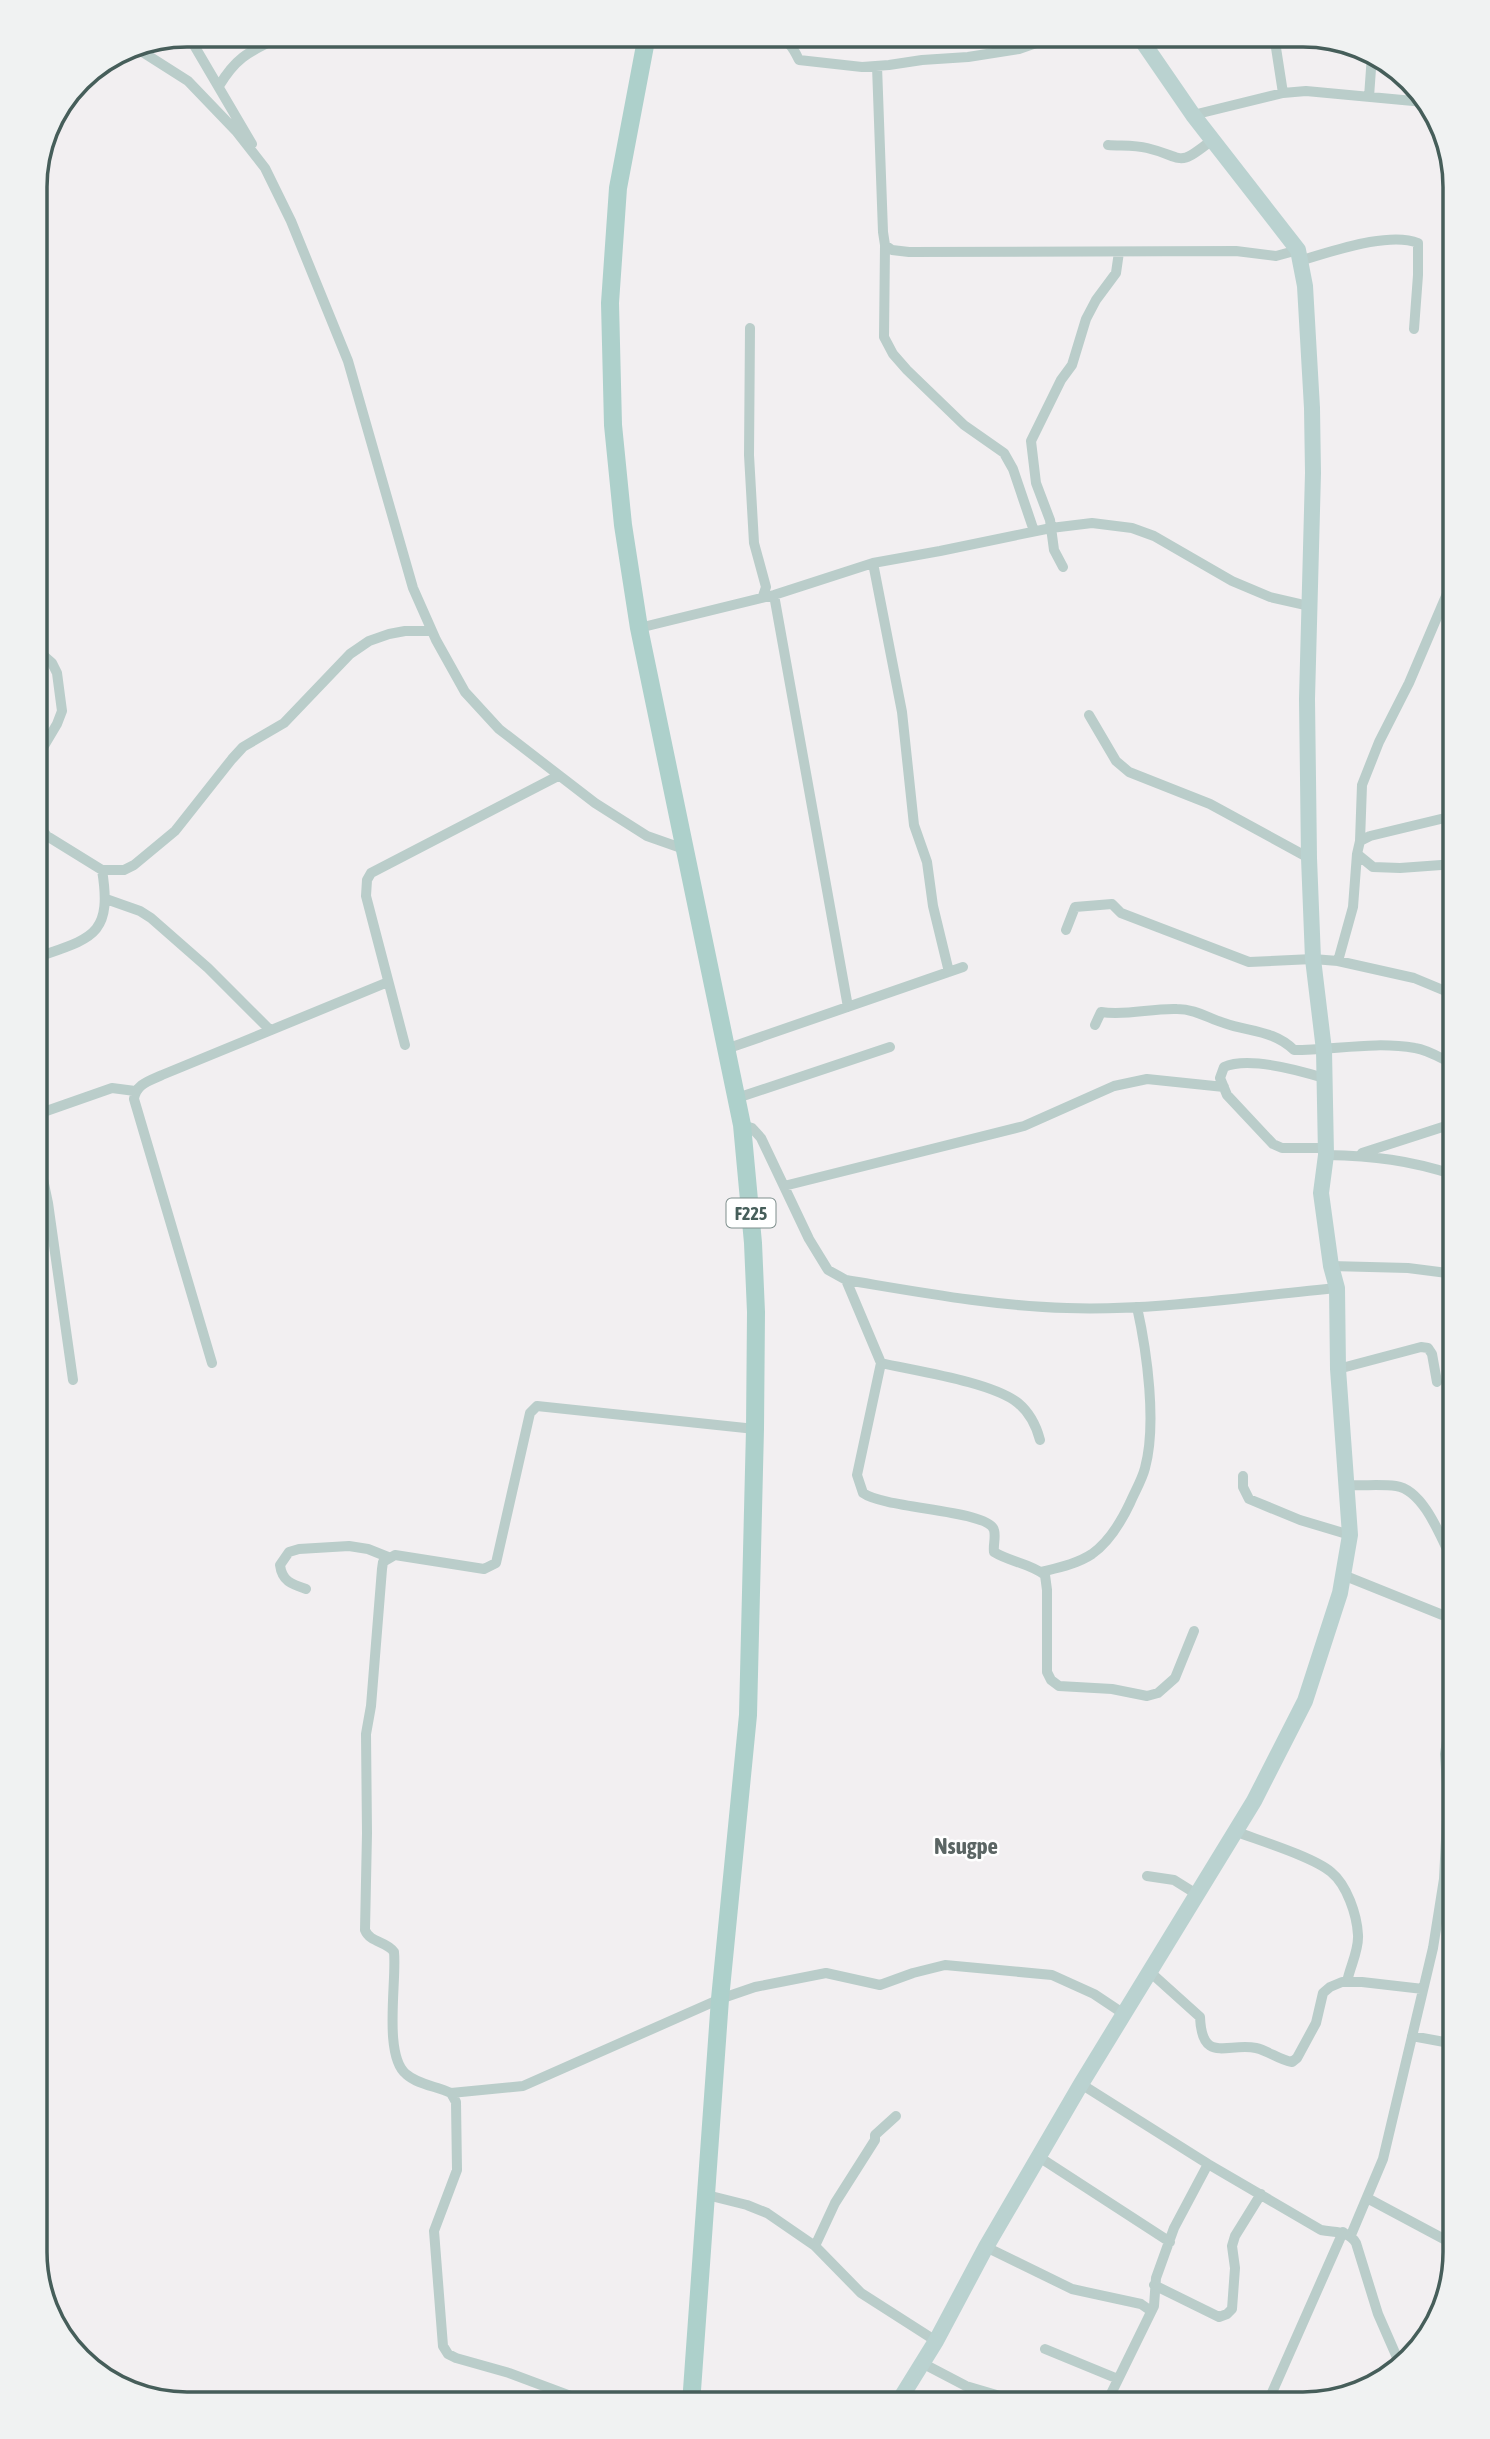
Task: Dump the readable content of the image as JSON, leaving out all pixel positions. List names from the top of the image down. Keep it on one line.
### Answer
{"streets":{"main road":["F225"]},"districts":["Nsugpe"]}
